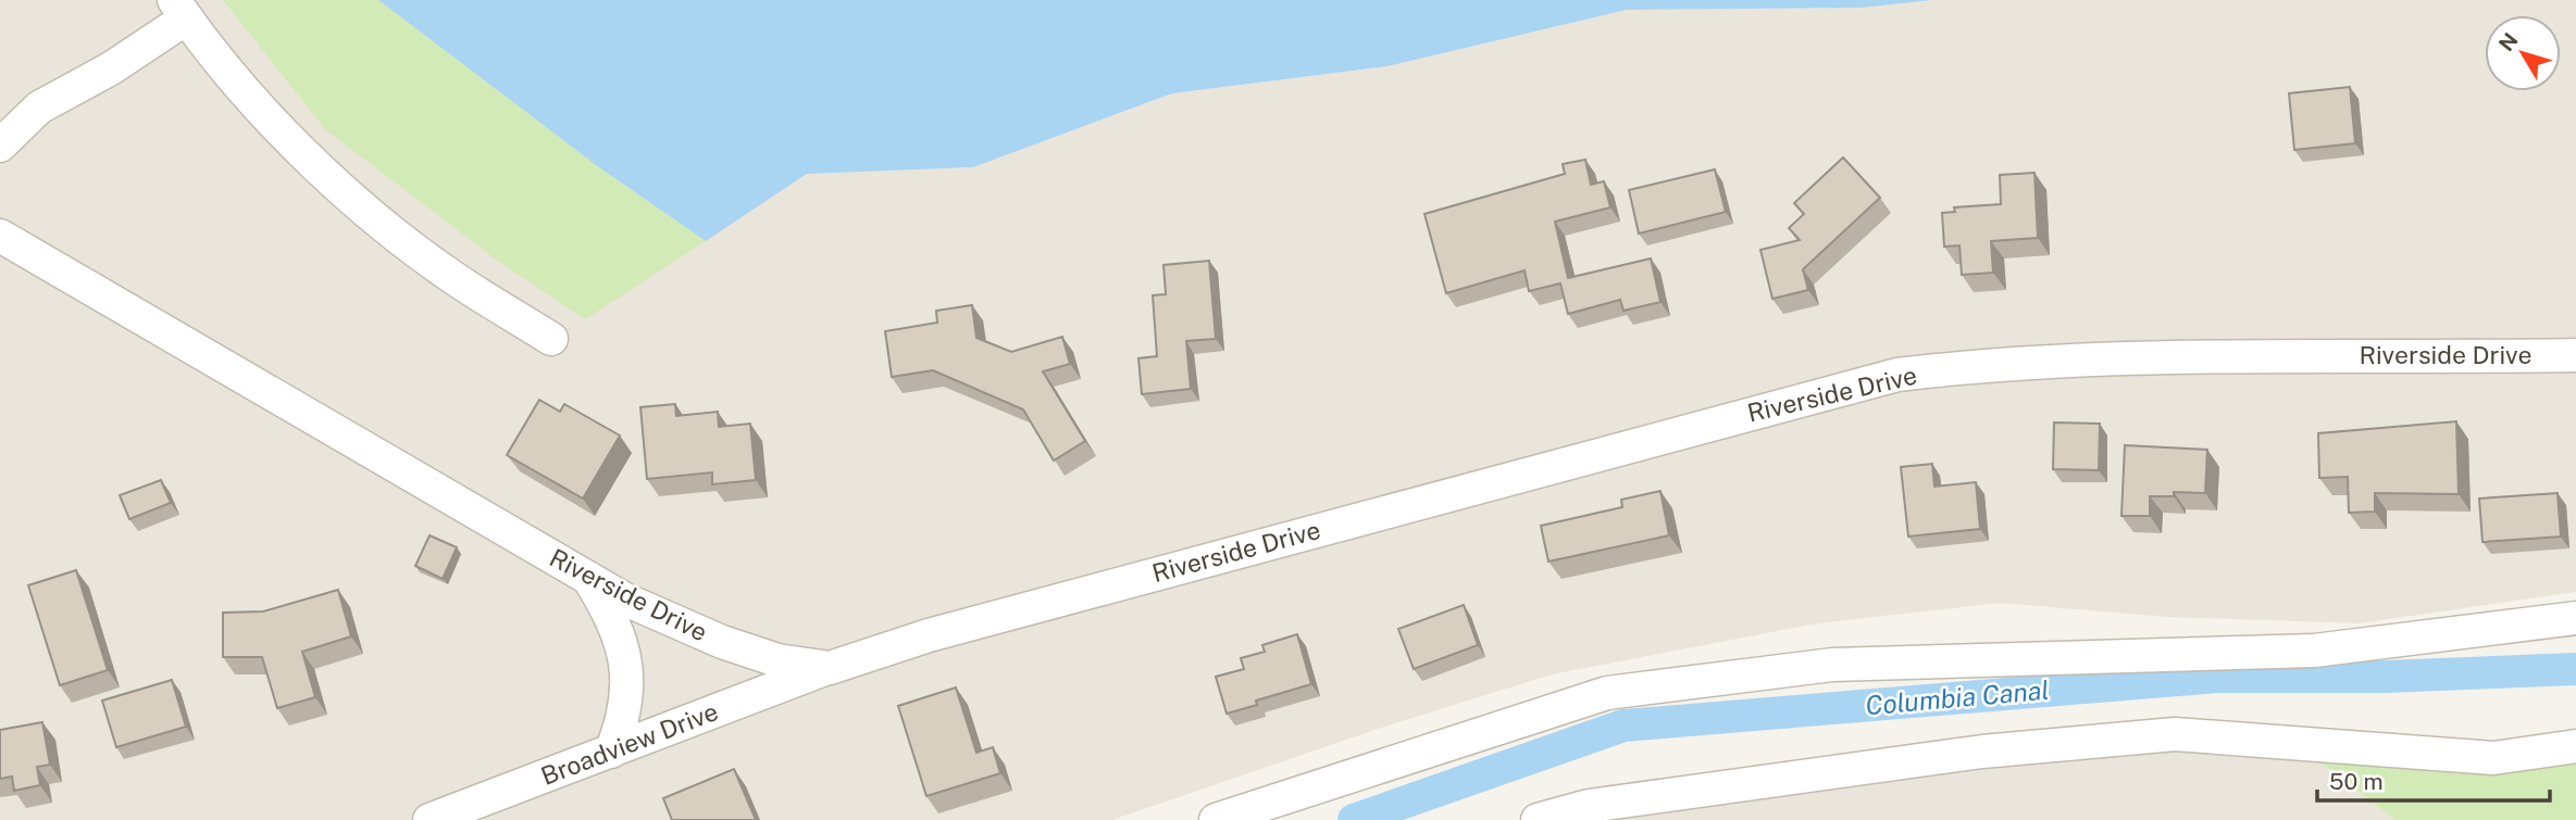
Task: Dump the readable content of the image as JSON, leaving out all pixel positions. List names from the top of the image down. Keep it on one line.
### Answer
{"streets":{"street":["Riverside Drive","Broadview Drive"]},"crossings":[["Riverside Drive","Broadview Drive"]],"water":["Columbia Canal"],"scale_bar":"50 m","north":"top left"}
